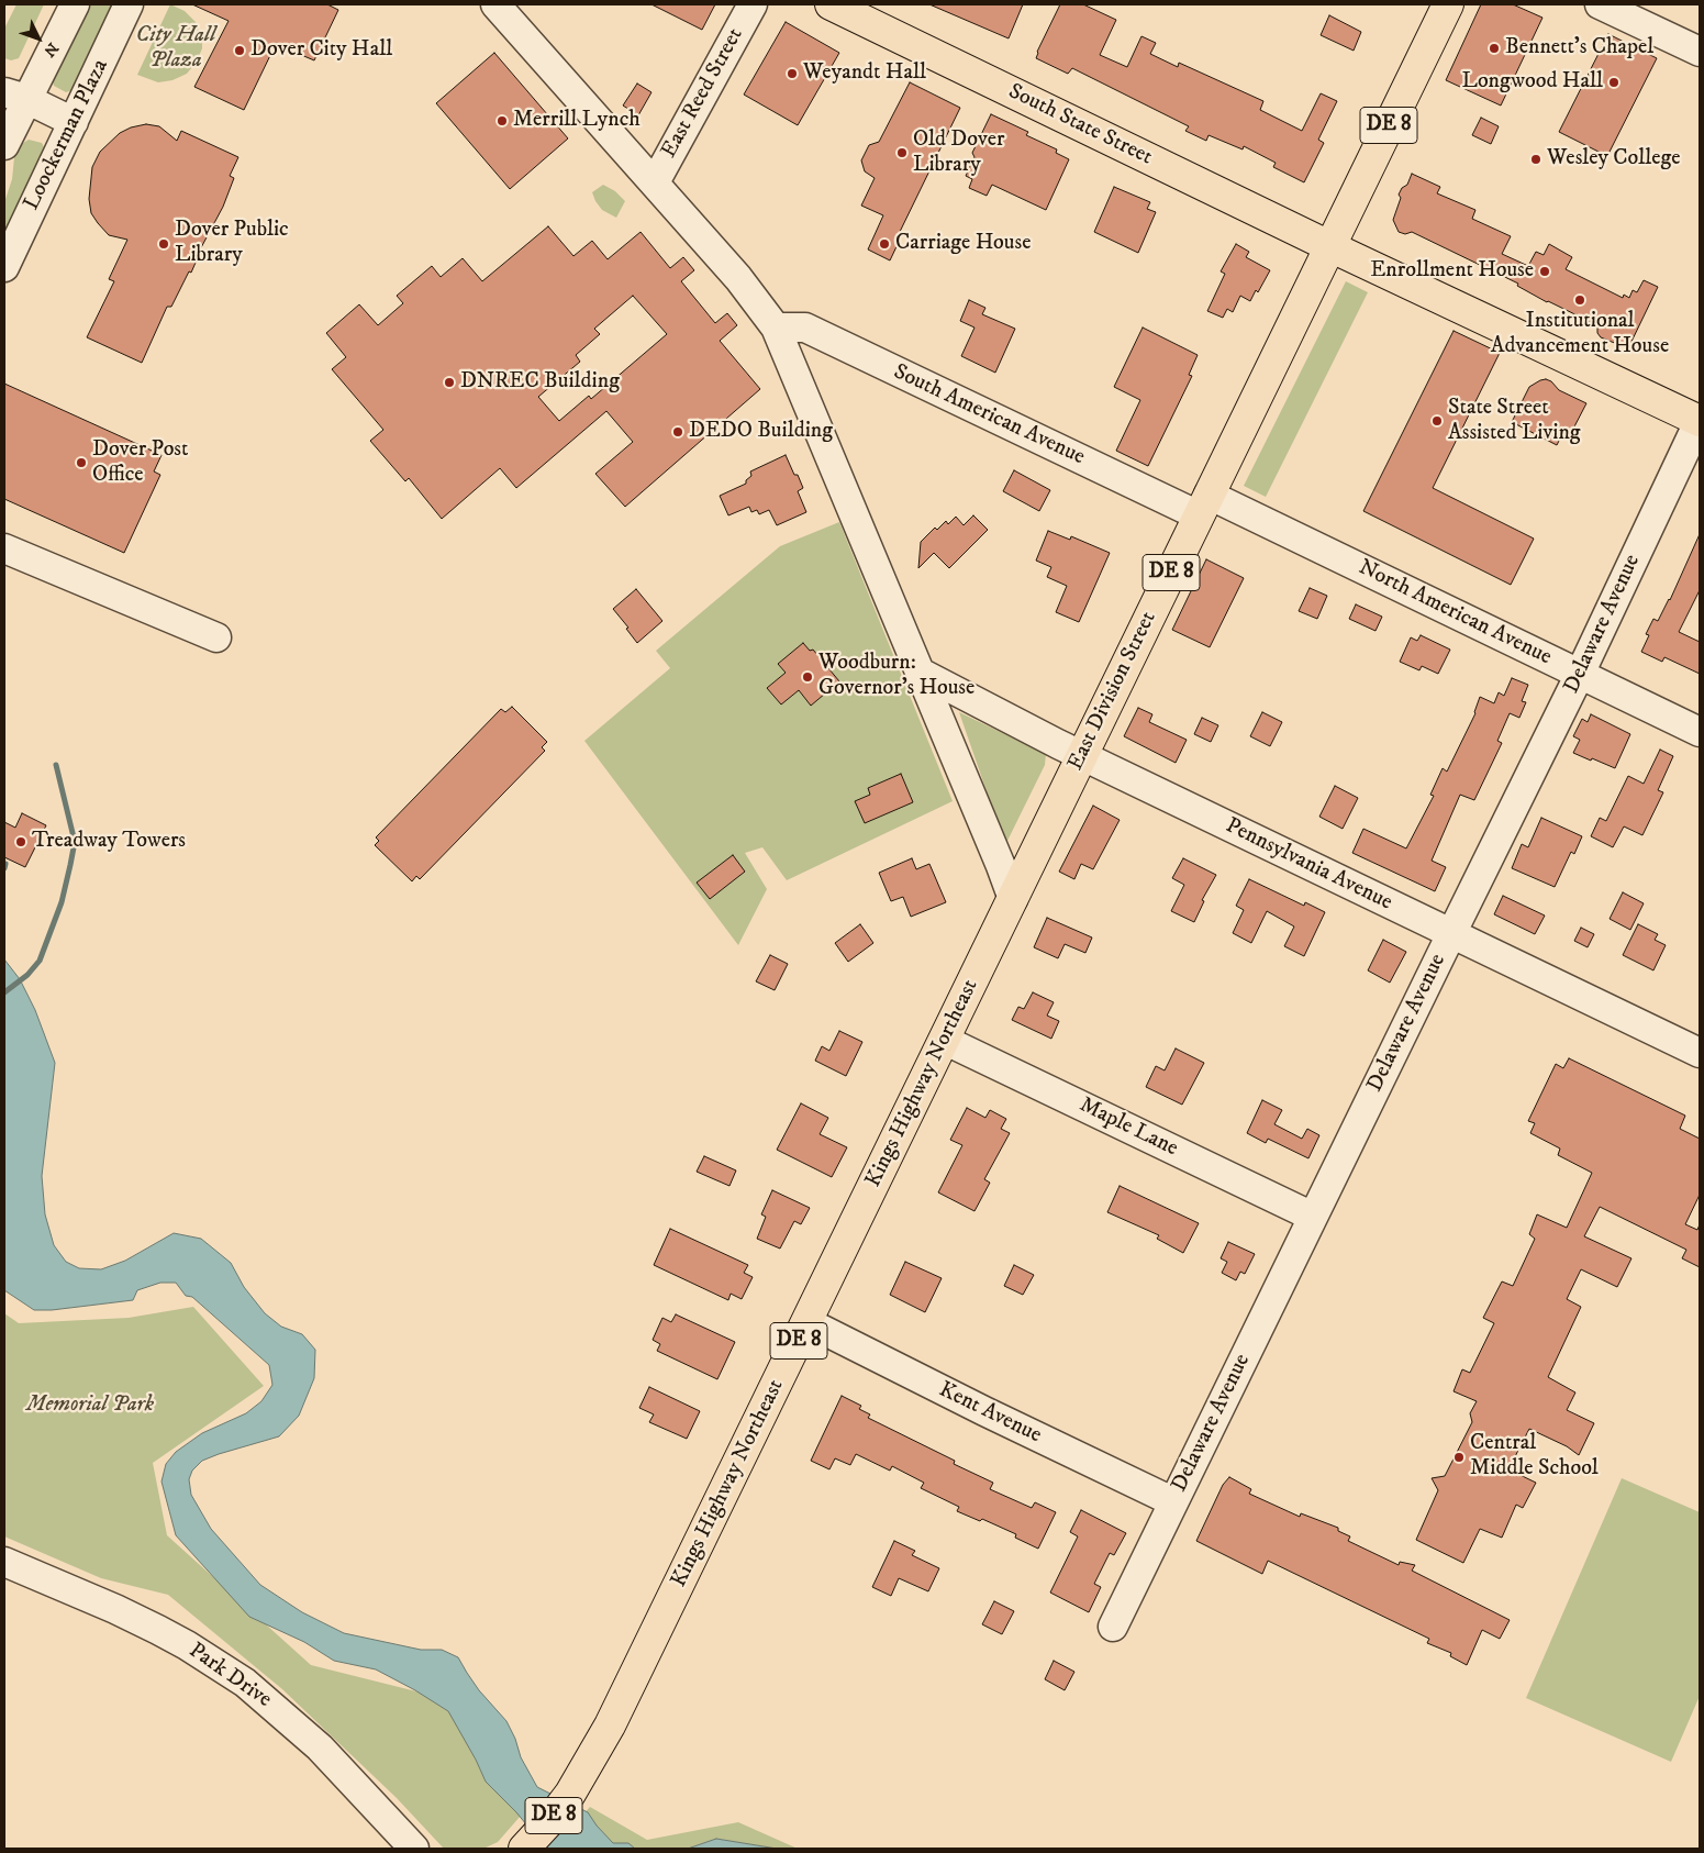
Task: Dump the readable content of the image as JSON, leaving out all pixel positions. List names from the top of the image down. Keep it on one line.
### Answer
{"streets":{"main road":["South State Street","DE 8","East Division Street","Kings Highway Northeast"],"street":["East Reed Street","Loockerman Plaza","South American Avenue","North American Avenue","Delaware Avenue","Pennsylvania Avenue","Maple Lane","Kent Avenue","Park Drive"]},"crossings":[["South State Street","DE 8"],["South State Street","Delaware Avenue"],["South State Street","East Division Street"],["DE 8","East Division Street"],["South American Avenue","North American Avenue"],["South American Avenue","East Division Street"],["North American Avenue","Delaware Avenue"],["North American Avenue","East Division Street"],["Delaware Avenue","Pennsylvania Avenue"],["Delaware Avenue","Maple Lane"],["Delaware Avenue","Kent Avenue"],["East Division Street","Pennsylvania Avenue"],["East Division Street","Kings Highway Northeast"],["Kings Highway Northeast","Maple Lane"],["Kings Highway Northeast","Kent Avenue"]],"parks":["City Hall Plaza","Memorial Park"],"places":["Bennett's Chapel","Dover City Hall","Weyandt Hall","Longwood Hall","Merrill Lynch","Old Dover Library","Wesley College","Dover Public Library","Carriage House","Enrollment House","Institutional Advancement House","DNREC Building","State Street Assisted Living","DEDO Building","Dover Post Office","Woodburn: Governor's House","Treadway Towers","Central Middle School"],"north":"bottom right"}
